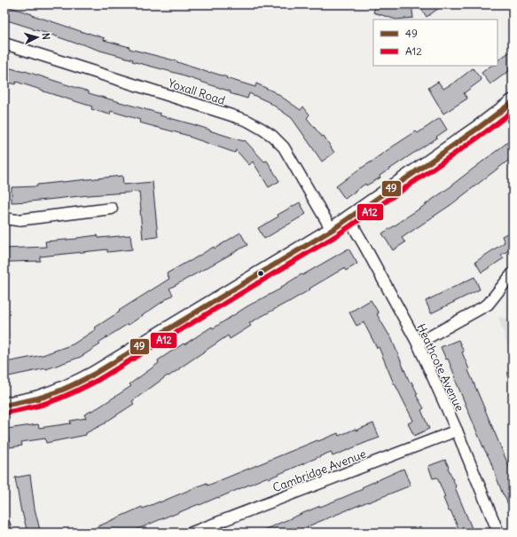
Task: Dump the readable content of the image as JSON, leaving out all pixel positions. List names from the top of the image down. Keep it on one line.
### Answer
{"streets":{"street":["Yoxall Road","Heathcote Avenue","Cambridge Avenue"]},"crossings":[["Heathcote Avenue","Cambridge Avenue"]],"lines":["transit line 49","transit line A12"],"legend":["49","A12"],"north":"right"}
